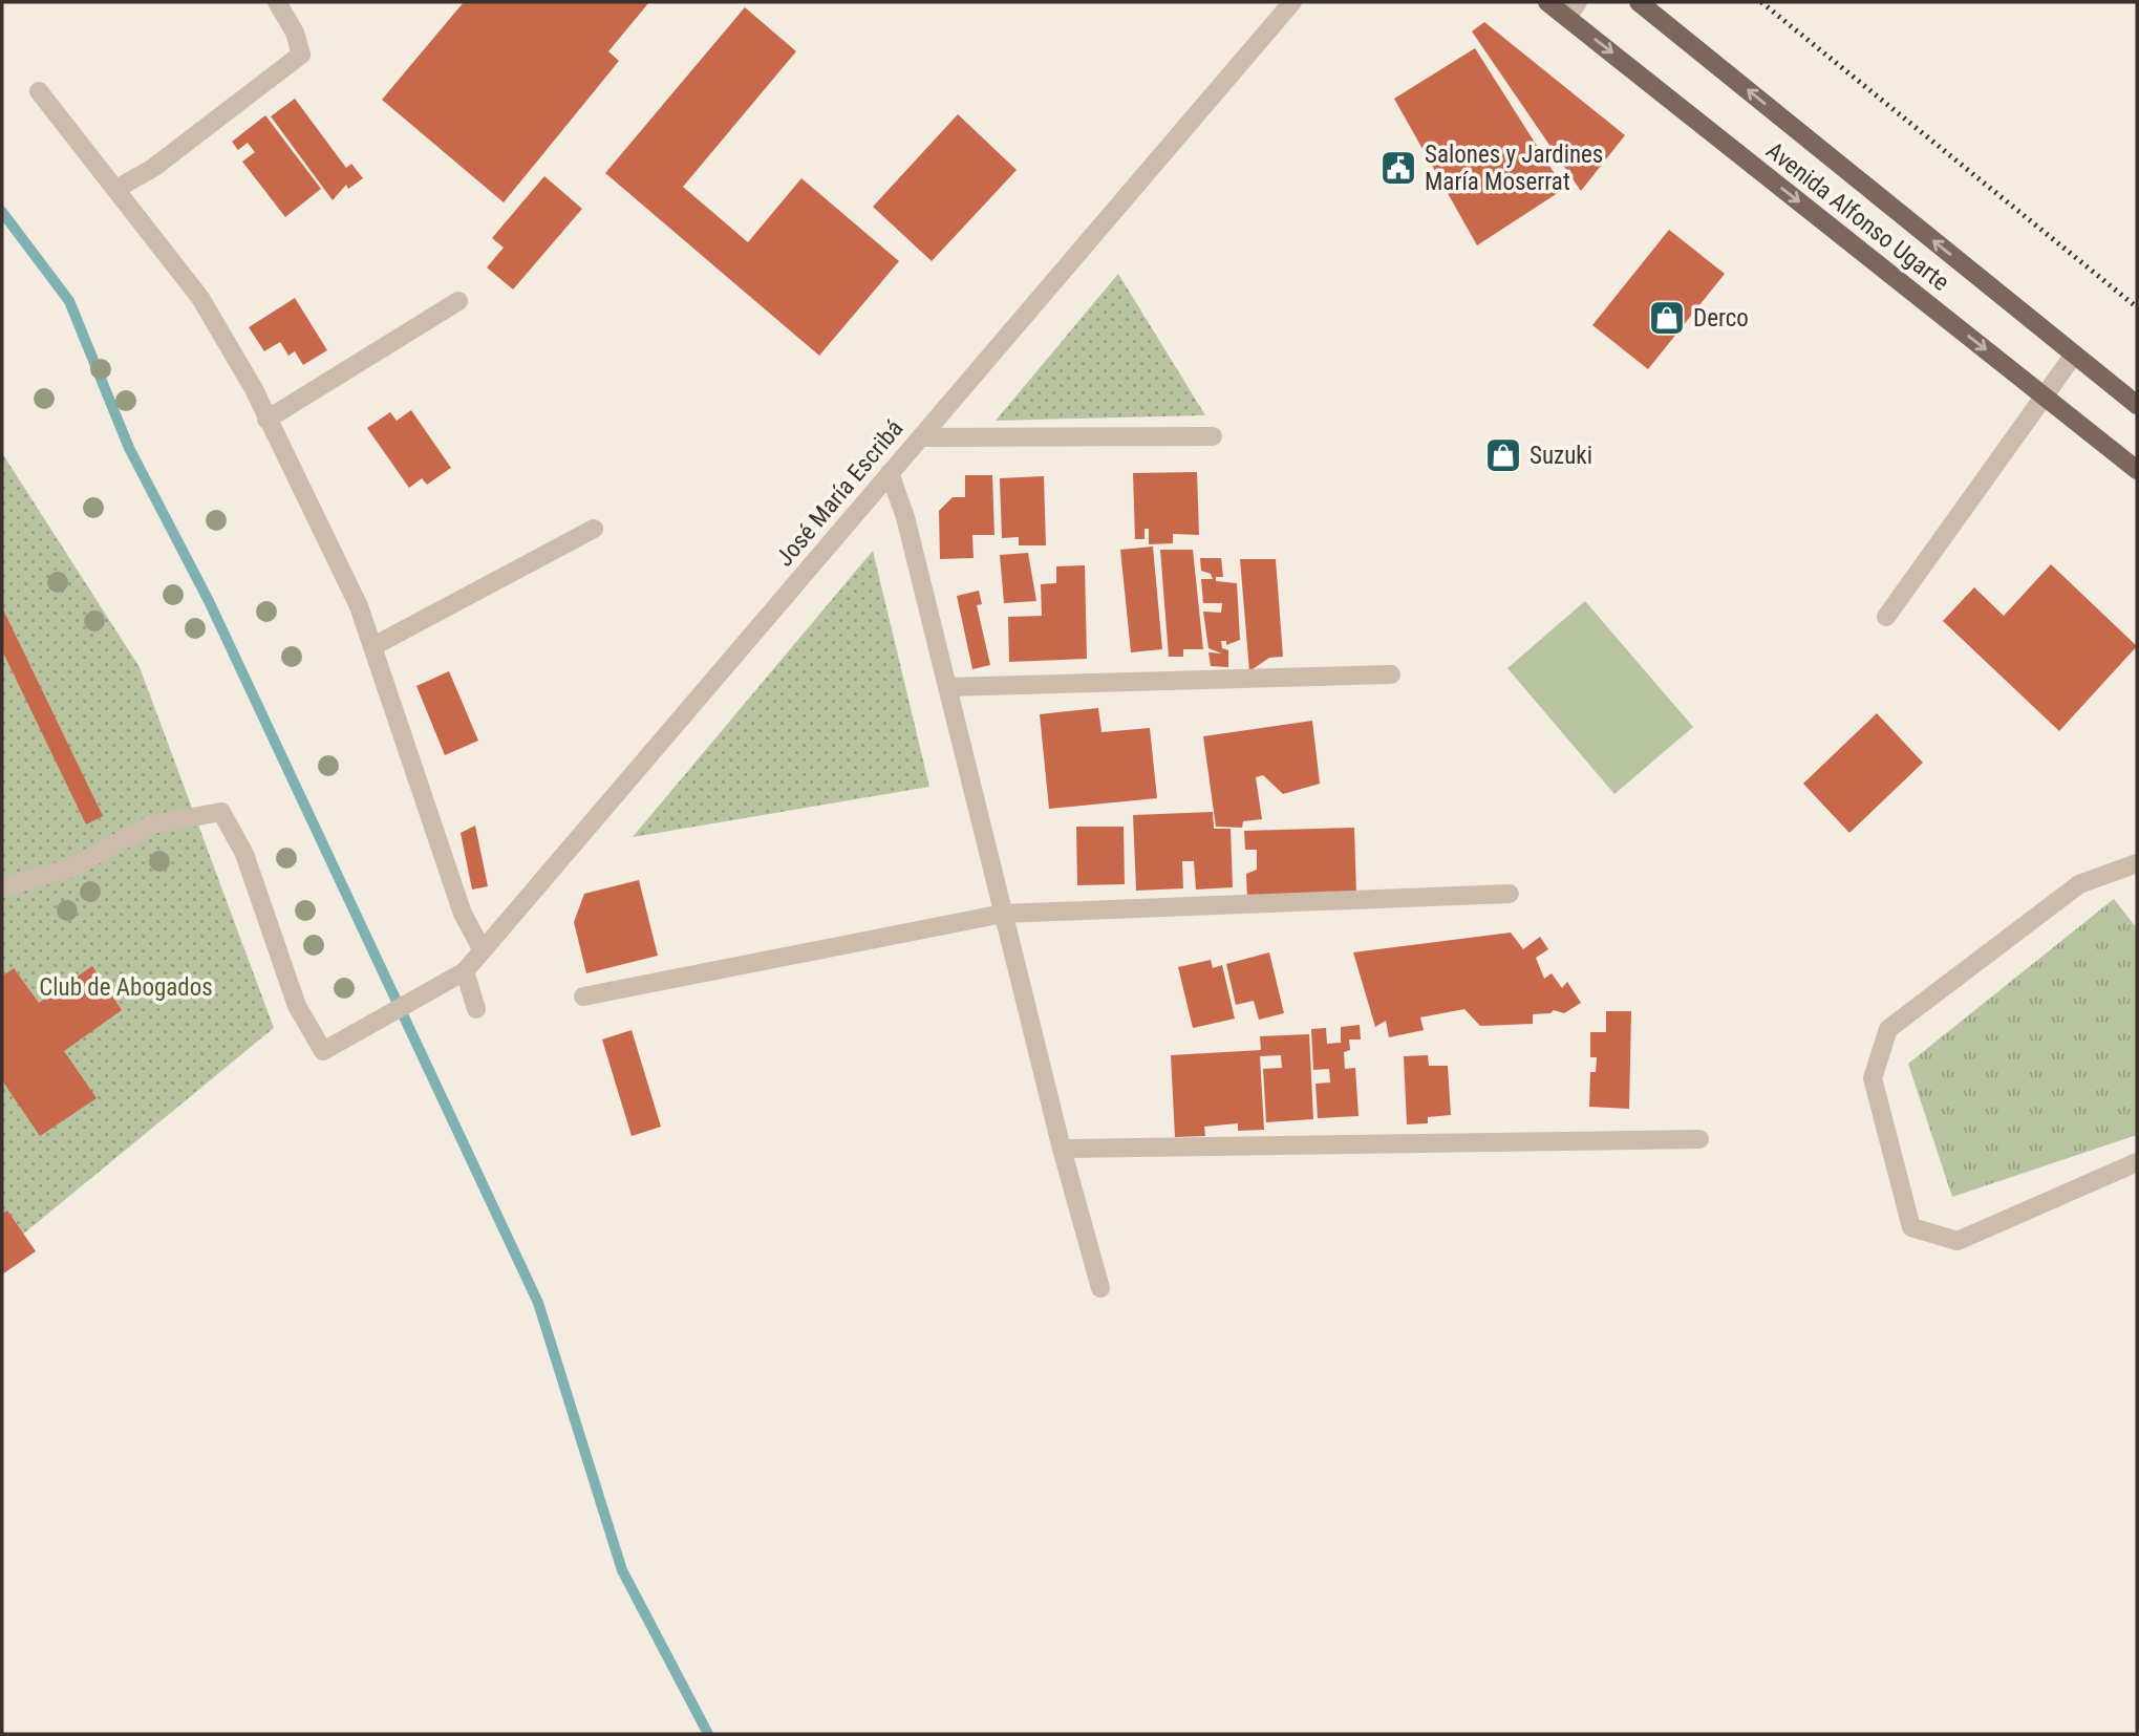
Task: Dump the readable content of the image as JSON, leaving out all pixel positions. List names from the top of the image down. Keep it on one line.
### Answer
{"streets":{"main road":["Avenida Alfonso Ugarte"],"street":["José María Escribá"]},"parks":["Club de Abogados"],"places":{"public building":["Salones y Jardines María Moserrat"],"shop":["Derco","Suzuki"]}}
